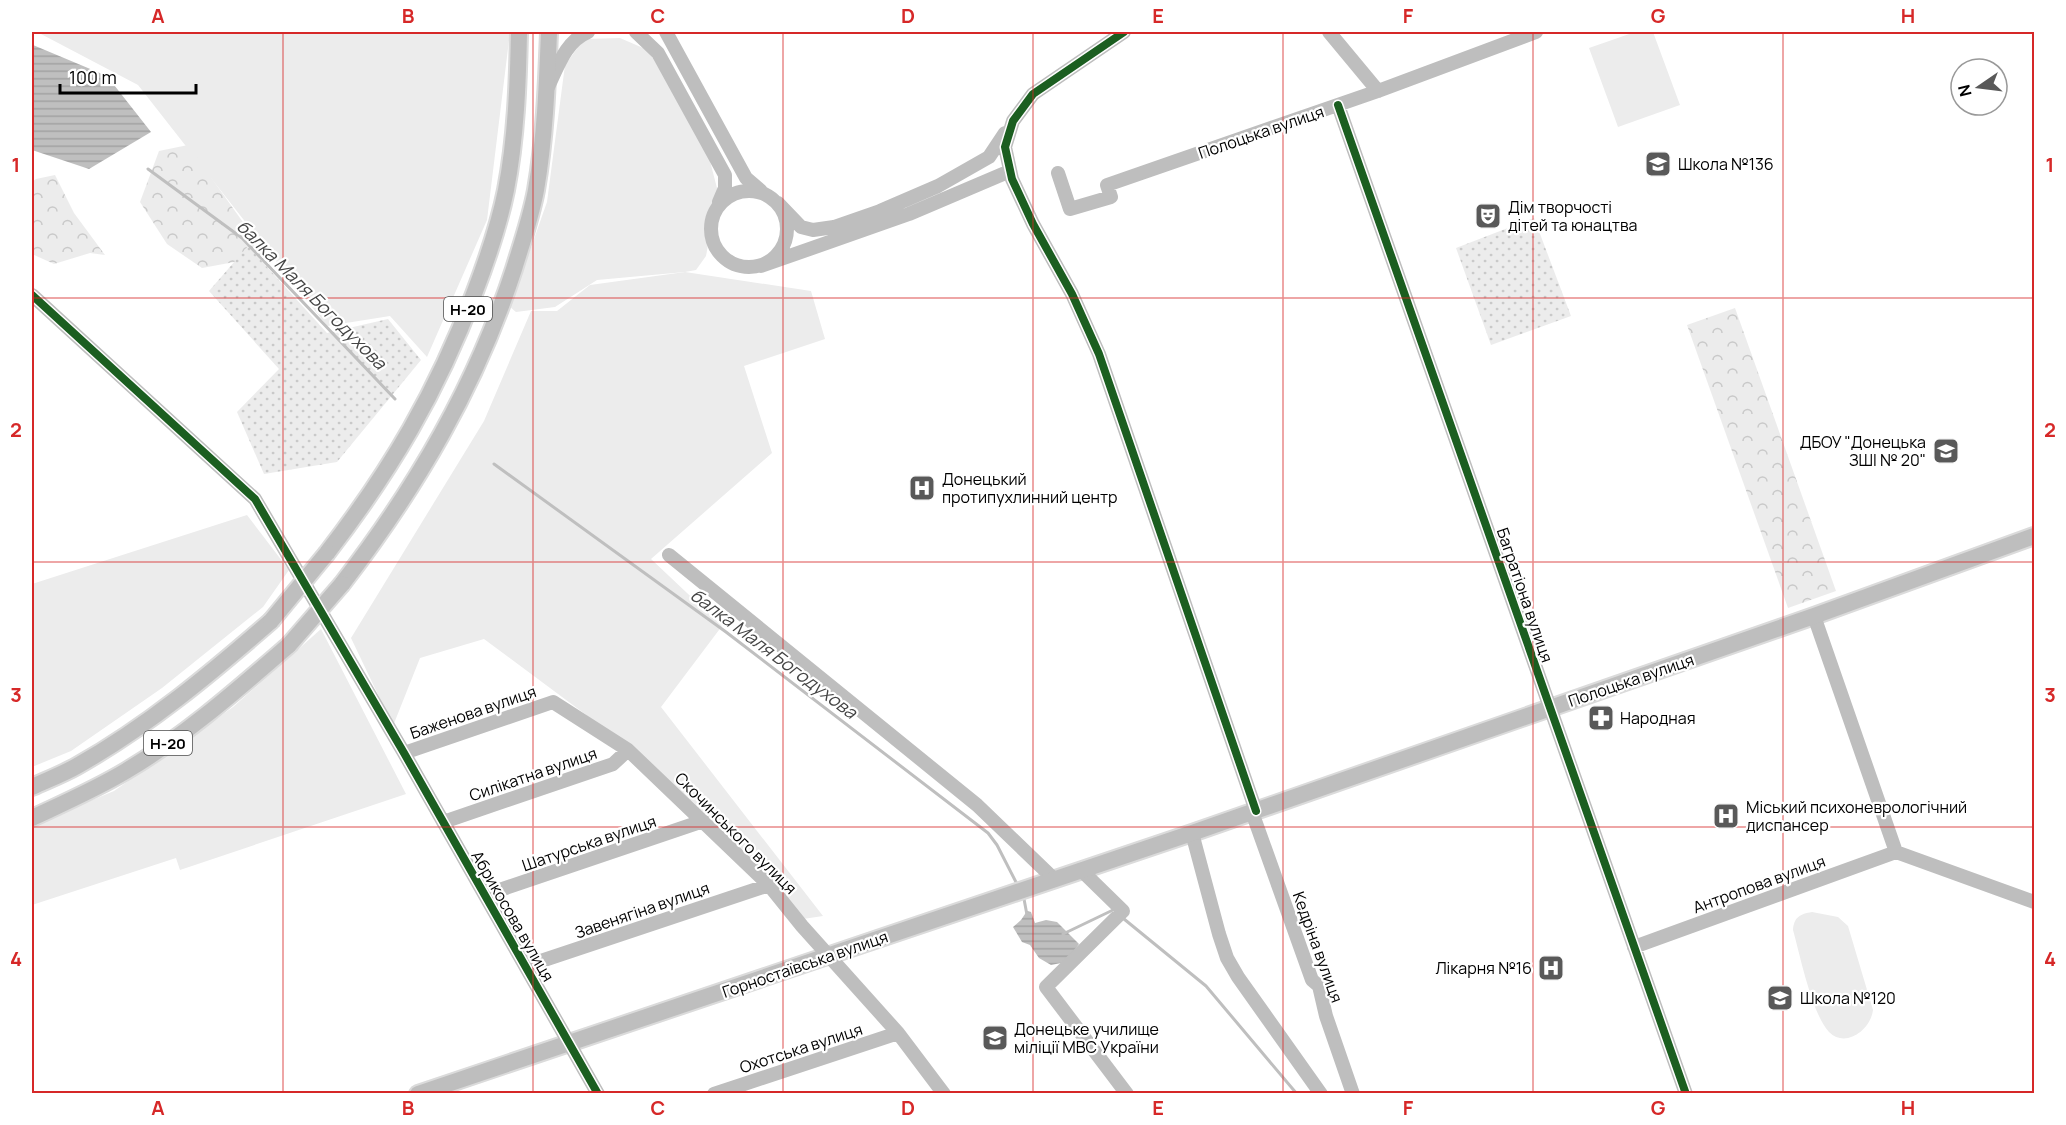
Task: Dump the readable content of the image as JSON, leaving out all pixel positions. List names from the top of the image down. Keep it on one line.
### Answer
{"streets":{"main road":["Полоцька вулиця","Н-20","Горностаївська вулиця"],"street":["Багратіона вулиця","Баженова вулиця","Силікатна вулиця","Скочинського вулиця","Шатурська вулиця","Антропова вулиця","Завенягіна вулиця","Абрикосова вулиця","Кедріна вулиця","Охотська вулиця"]},"crossings":[["Полоцька вулиця","Багратіона вулиця"],["Полоцька вулиця","Кедріна вулиця"],["Полоцька вулиця","Горностаївська вулиця"],["Багратіона вулиця","Антропова вулиця"],["Баженова вулиця","Скочинського вулиця"],["Баженова вулиця","Абрикосова вулиця"],["Силікатна вулиця","Скочинського вулиця"],["Силікатна вулиця","Абрикосова вулиця"],["Скочинського вулиця","Шатурська вулиця"],["Скочинського вулиця","Завенягіна вулиця"],["Скочинського вулиця","Горностаївська вулиця"],["Скочинського вулиця","Охотська вулиця"],["Шатурська вулиця","Абрикосова вулиця"],["Завенягіна вулиця","Абрикосова вулиця"],["Абрикосова вулиця","Горностаївська вулиця"]],"water":["балка Маля Богодухова"],"places":{"school or university":["Школа №136","ДБОУ \"Донецька ЗШІ № 20\"","Школа №120","Донецьке училище міліції МВС України"],"theatre":["Дім творчості дітей та юнацтва"],"hospital":["Донецький протипухлинний центр","Міський психоневрологічний диспансер","Лікарня №16"],"pharmacy":["Народная"]},"scale_bar":"100 m","north":"left","grid":{"columns":["A","B","C","D","E","F","G","H"],"rows":["1","2","3","4"]}}
